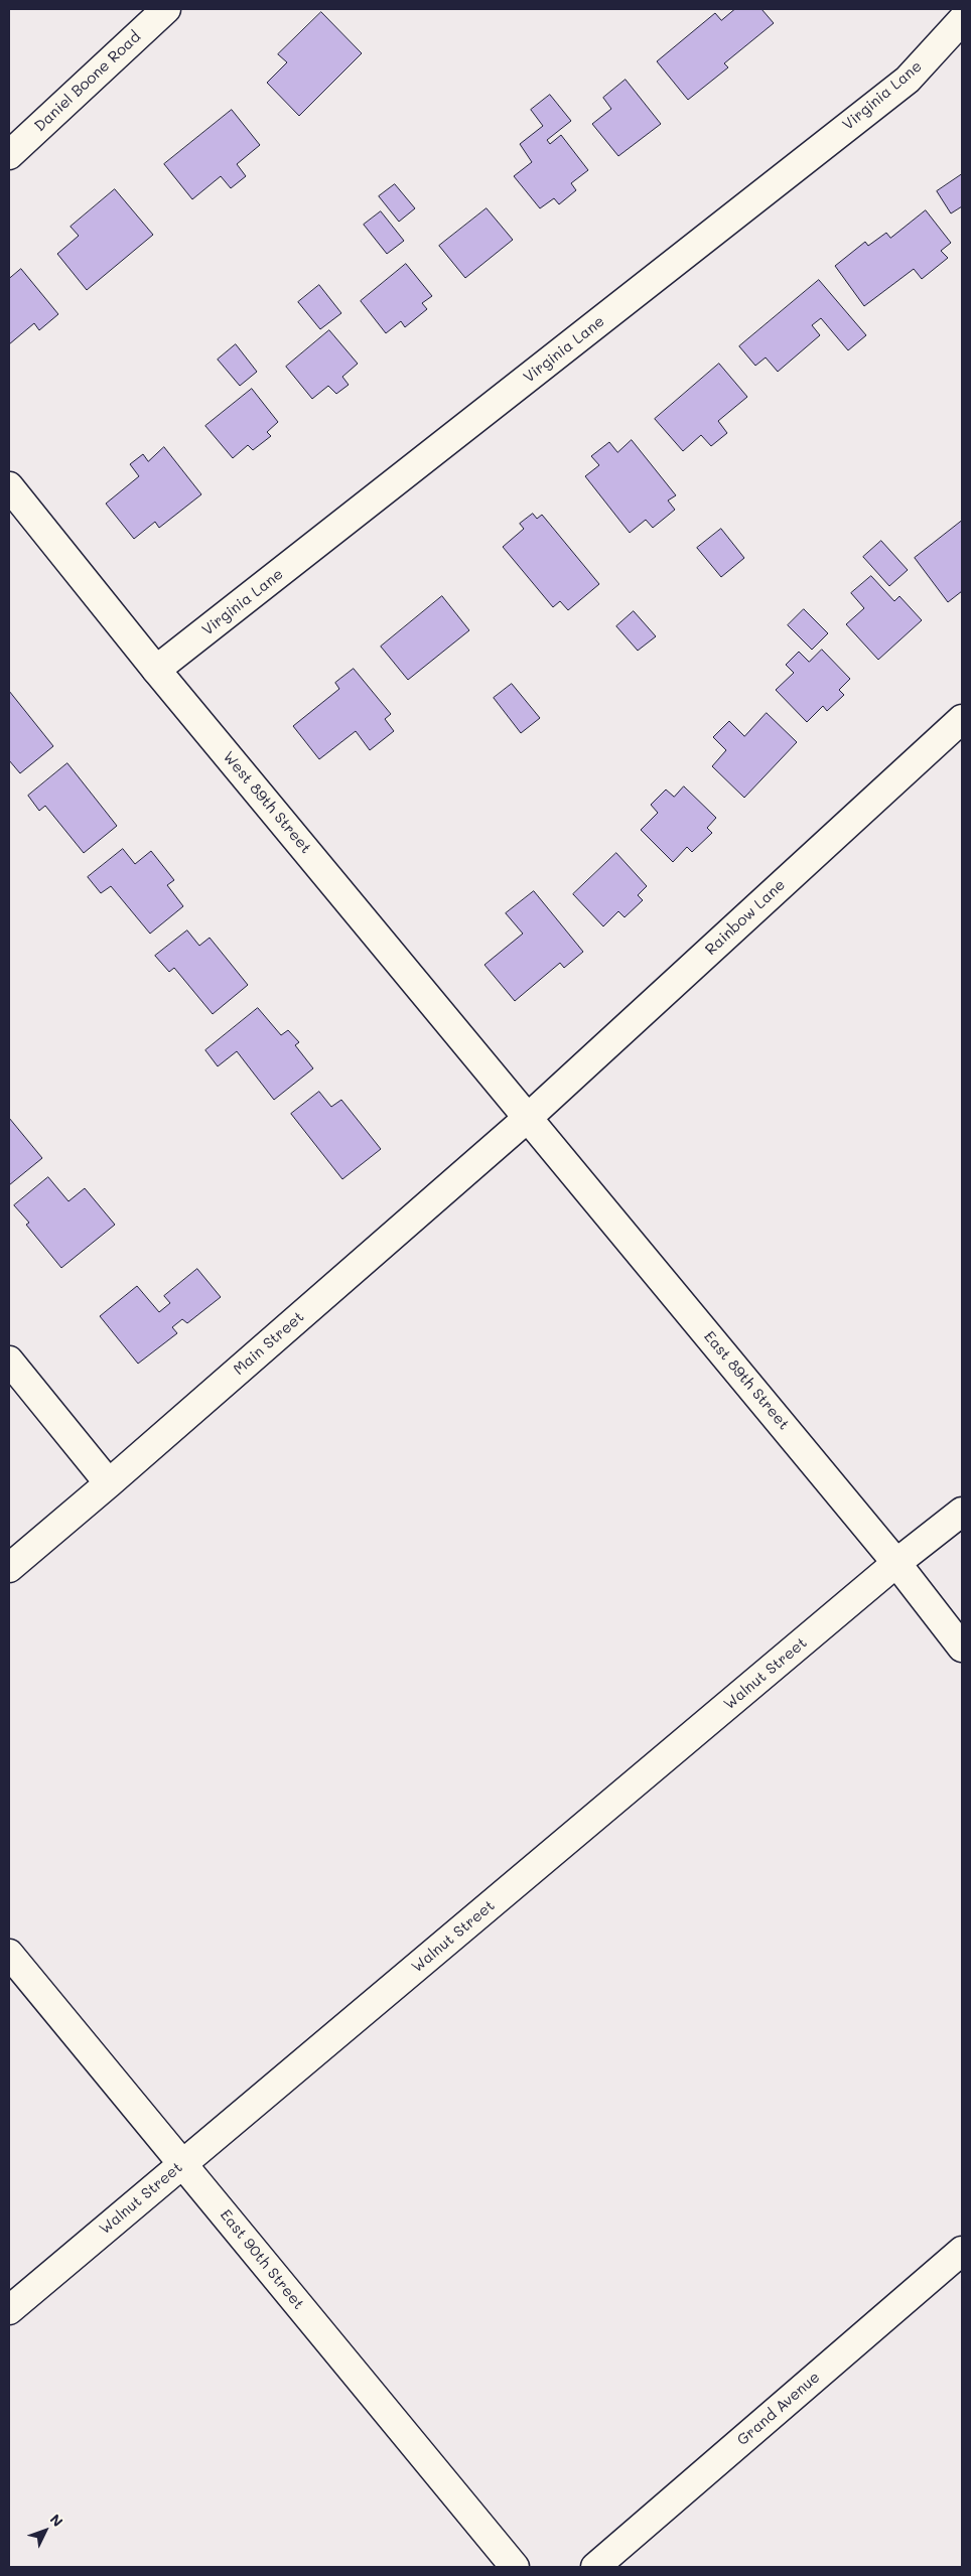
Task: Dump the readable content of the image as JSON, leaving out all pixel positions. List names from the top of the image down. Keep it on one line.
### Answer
{"streets":{"street":["Daniel Boone Road","Virginia Lane","West 89th Street","Rainbow Lane","Main Street","East 89th Street","Walnut Street","East 90th Street","Grand Avenue"]},"crossings":[["Virginia Lane","West 89th Street"],["West 89th Street","Rainbow Lane"],["West 89th Street","Main Street"],["West 89th Street","East 89th Street"],["Rainbow Lane","Main Street"],["Rainbow Lane","East 89th Street"],["Main Street","East 89th Street"],["East 89th Street","Walnut Street"],["Walnut Street","East 90th Street"]],"north":"top right"}
